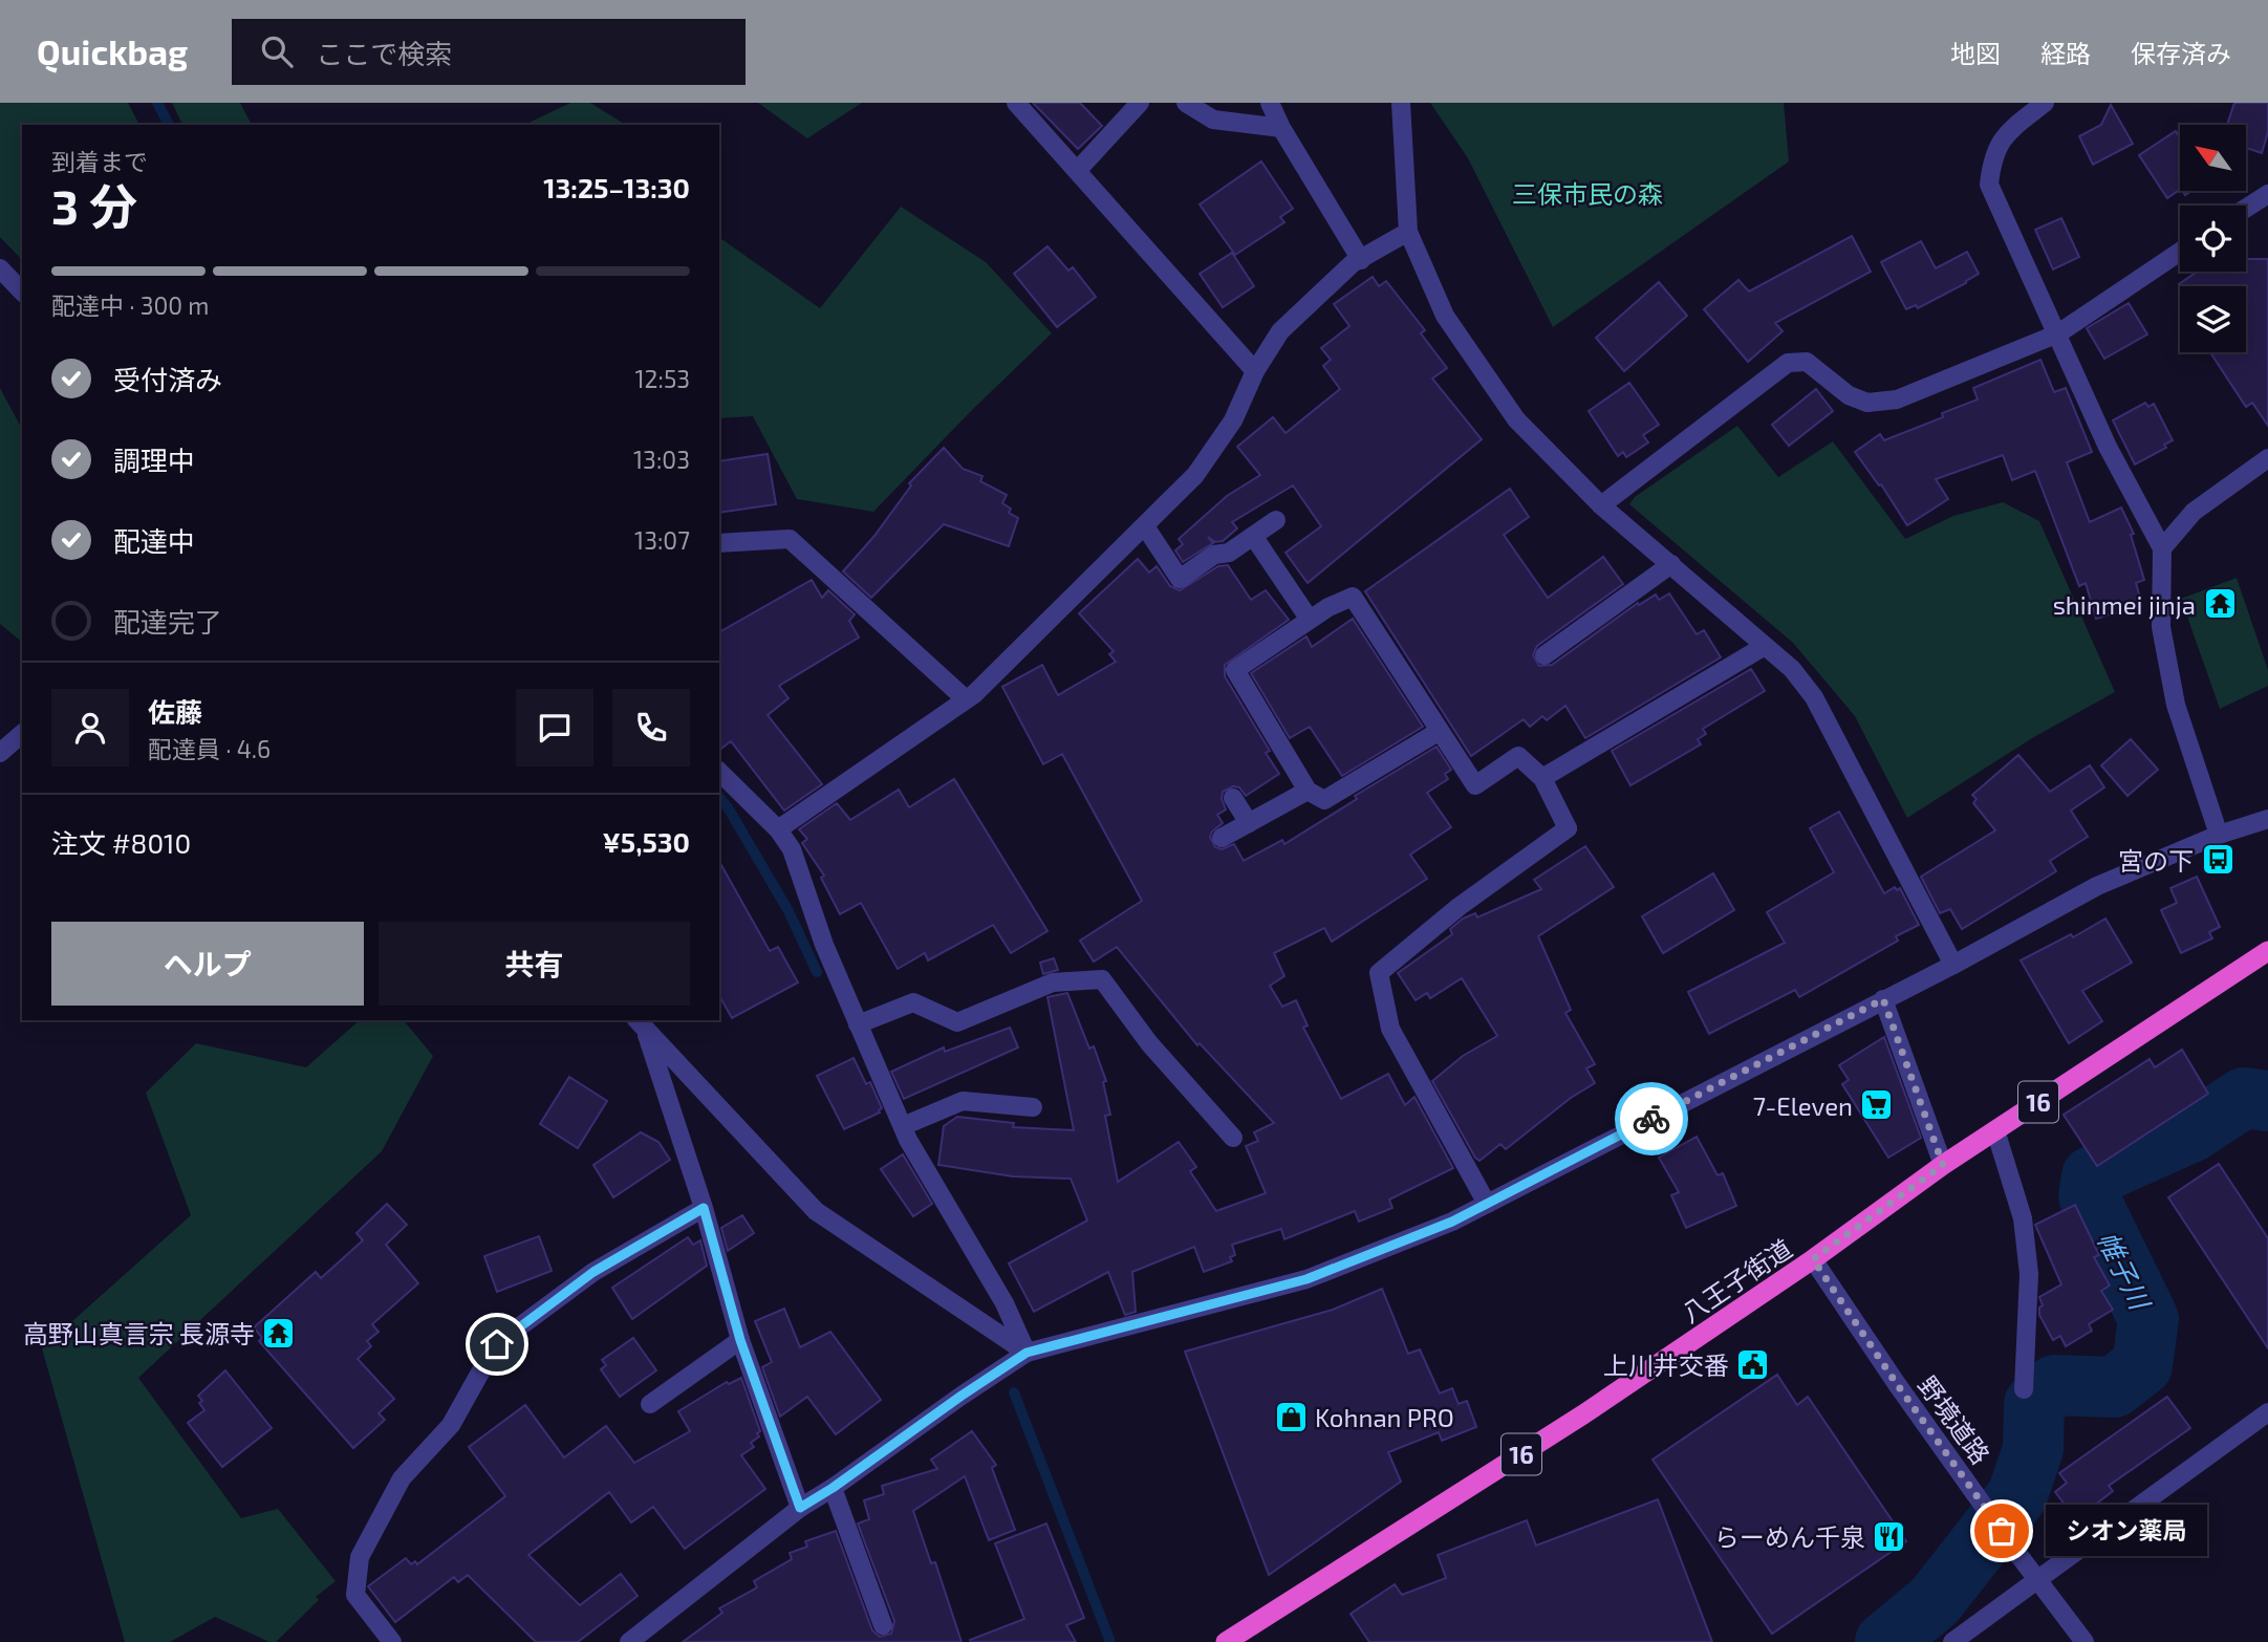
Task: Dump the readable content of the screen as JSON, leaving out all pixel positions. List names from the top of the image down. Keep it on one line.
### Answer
{"streets":{"highway":["16","八王子街道"],"street":["野境道路"]},"crossings":[["八王子街道","野境道路"]],"water":["帷子川"],"parks":["三保市民の森"],"places":{"temple":["shinmei jinja","高野山真言宗 長源寺"],"bus stop":["宮の下"],"supermarket":["7-Eleven"],"public building":["上川井交番"],"shop":["Kohnan PRO"],"other":["シオン薬局"],"restaurant":["らーめん千泉"]},"north":"top left","page":{"header":"Quickbag","search":"ここで検索","nav":["地図","経路","保存済み"],"heading":["3 分","到着まで","13:25–13:30"],"panel":["佐藤","配達員 · 4.6","注文 #8010","¥5,530"],"bar":"配達中 · 300 m","list":[["受付済み","12:53"],["調理中","13:03"],["配達中","13:07"],"配達完了"],"buttons":["ヘルプ","共有"],"bubble":"シオン薬局"}}
